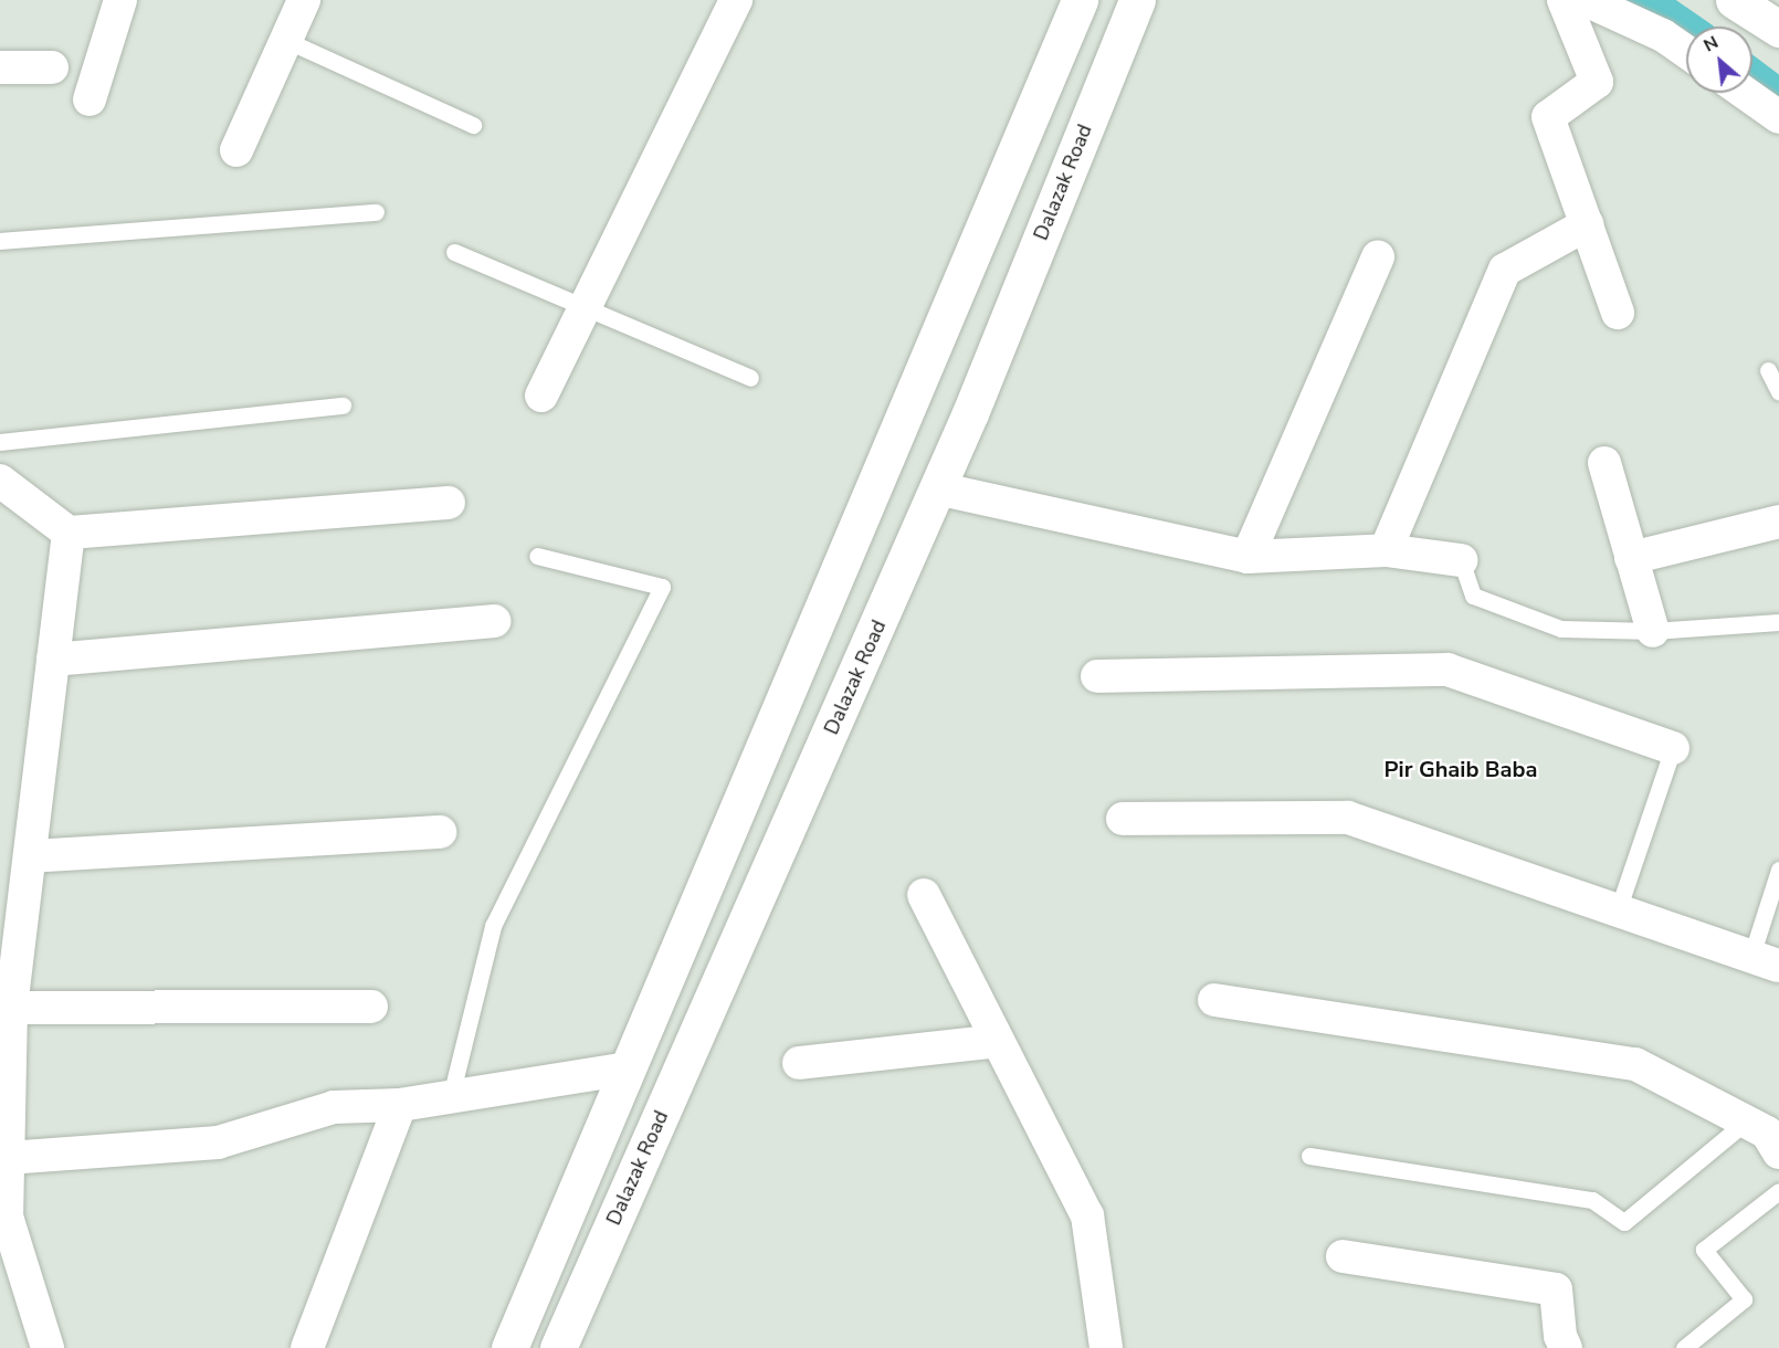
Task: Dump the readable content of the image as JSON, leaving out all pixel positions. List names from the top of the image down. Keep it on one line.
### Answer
{"streets":{"main road":["Dalazak Road"]},"districts":["Pir Ghaib Baba"],"north":"top left"}
